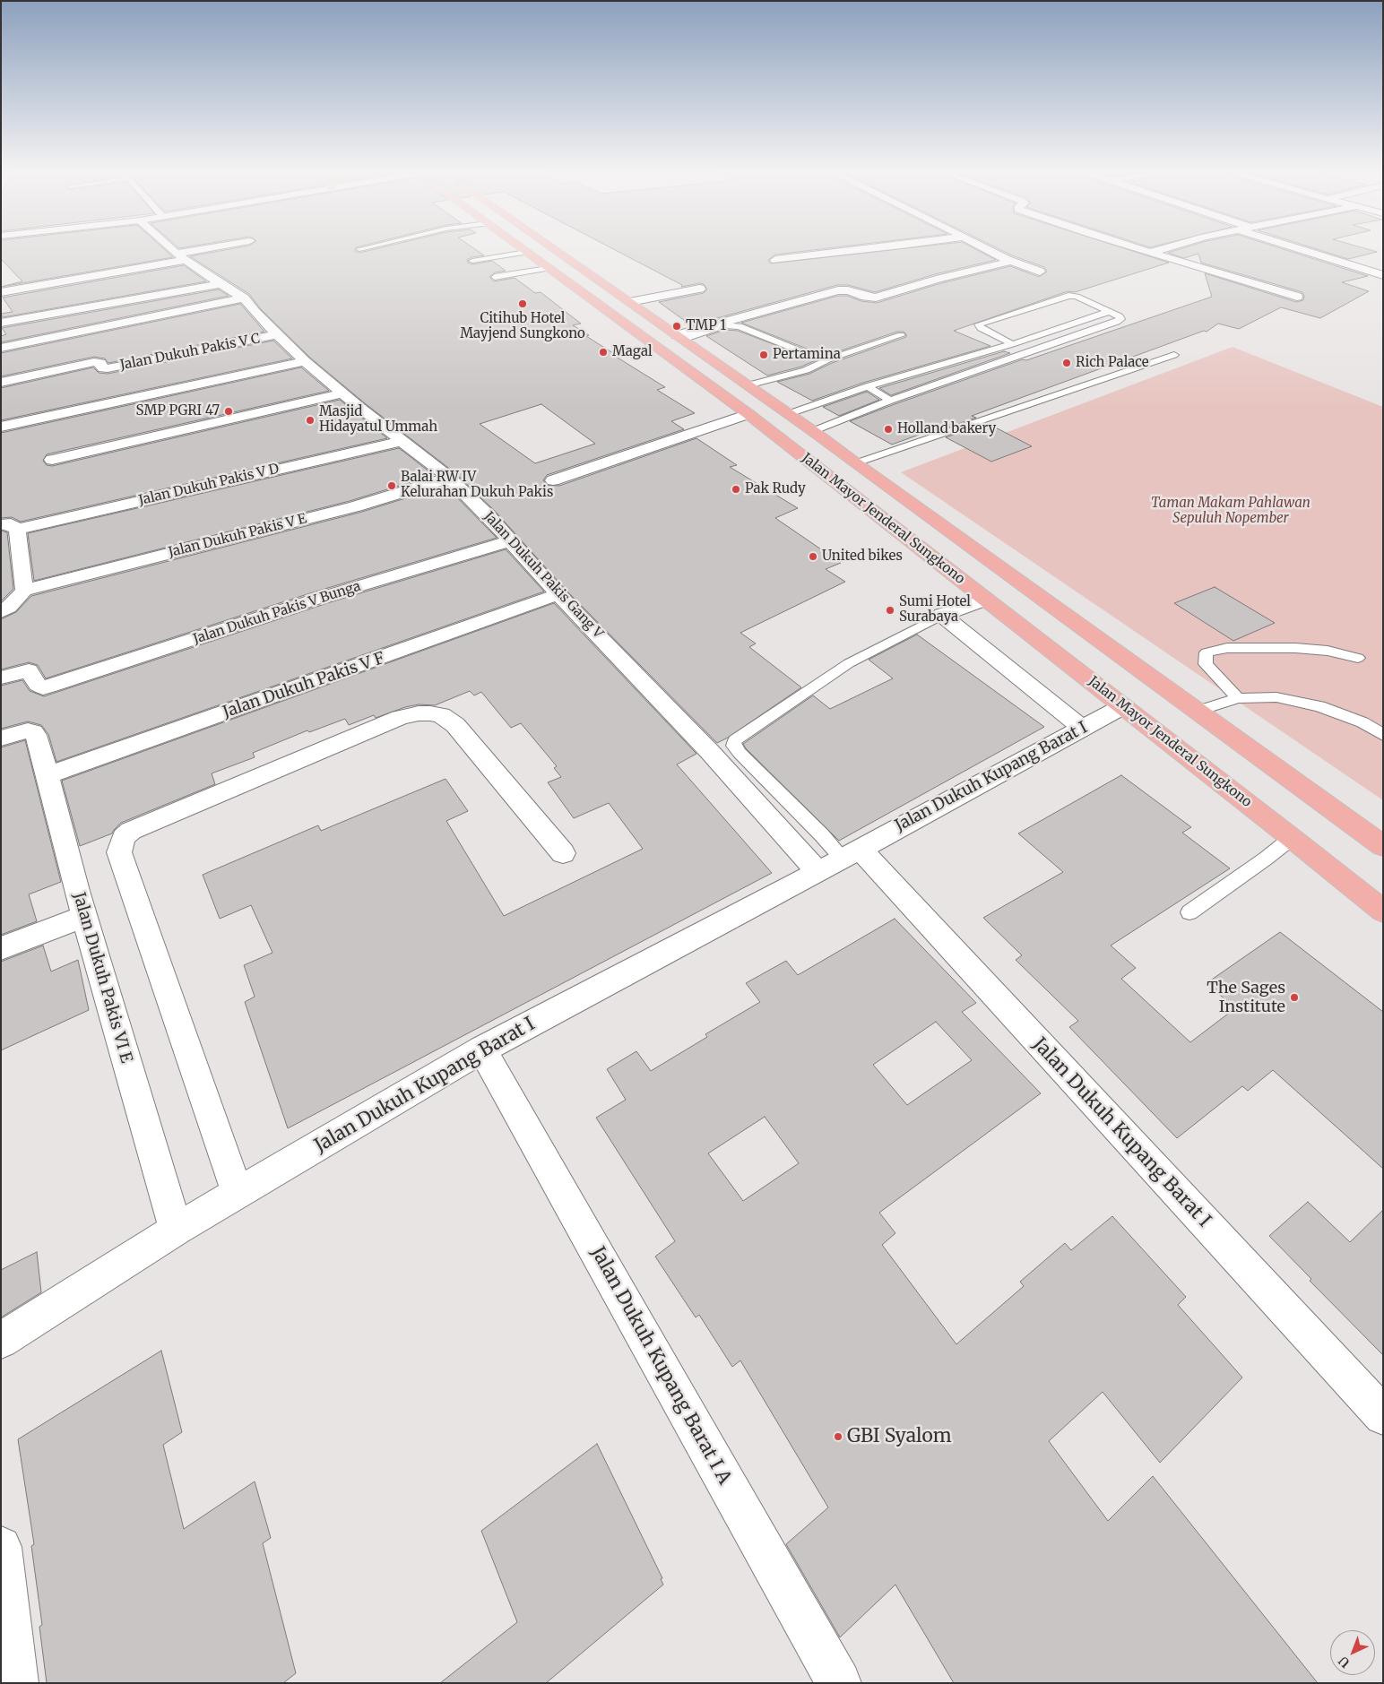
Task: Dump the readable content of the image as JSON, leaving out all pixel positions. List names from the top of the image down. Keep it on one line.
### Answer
{"streets":{"main road":["Jalan Mayor Jenderal Sungkono"],"street":["Jalan Dukuh Pakis V C","Jalan Dukuh Pakis V D","Jalan Dukuh Pakis V E","Jalan Dukuh Pakis Gang V","Jalan Dukuh Pakis V Bunga","Jalan Dukuh Pakis V F","Jalan Dukuh Kupang Barat I","Jalan Dukuh Pakis VI E","Jalan Dukuh Kupang Barat I A"]},"crossings":[["Jalan Dukuh Pakis V C","Jalan Dukuh Pakis Gang V"],["Jalan Dukuh Pakis V D","Jalan Dukuh Pakis Gang V"],["Jalan Mayor Jenderal Sungkono","Jalan Dukuh Kupang Barat I"],["Jalan Dukuh Pakis V E","Jalan Dukuh Pakis Gang V"],["Jalan Dukuh Pakis Gang V","Jalan Dukuh Pakis V Bunga"],["Jalan Dukuh Pakis Gang V","Jalan Dukuh Pakis V F"],["Jalan Dukuh Pakis Gang V","Jalan Dukuh Kupang Barat I"],["Jalan Dukuh Pakis V F","Jalan Dukuh Pakis VI E"],["Jalan Dukuh Kupang Barat I","Jalan Dukuh Pakis VI E"],["Jalan Dukuh Kupang Barat I","Jalan Dukuh Kupang Barat I A"]],"parks":["Taman Makam Pahlawan Sepuluh Nopember"],"places":["Citihub Hotel Mayjend Sungkono","TMP 1","Magal","Pertamina","Rich Palace","SMP PGRI 47","Masjid Hidayatul Ummah","Holland bakery","Balai RW IV Kelurahan Dukuh Pakis","Pak Rudy","United bikes","Sumi Hotel Surabaya","The Sages Institute","GBI Syalom"],"north":"bottom left"}
